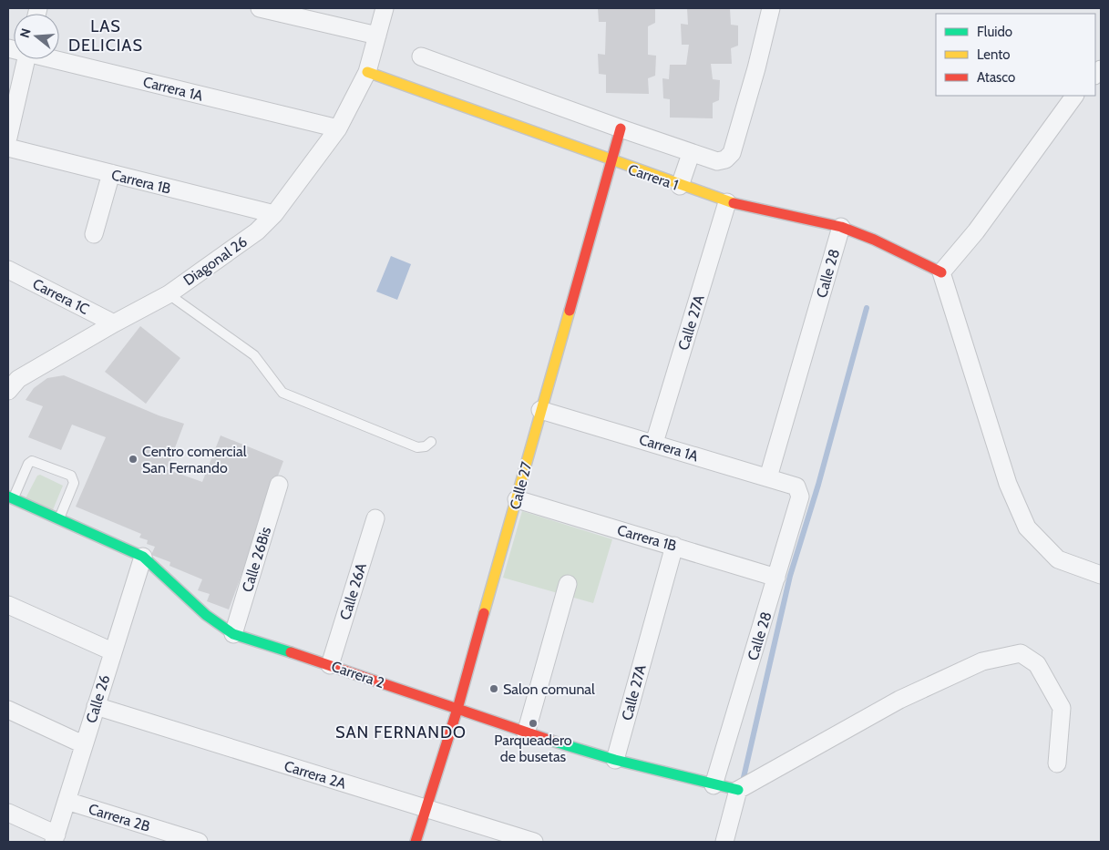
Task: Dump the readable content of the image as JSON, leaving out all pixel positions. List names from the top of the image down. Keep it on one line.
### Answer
{"streets":{"street":["Carrera 1A","Carrera 1","Carrera 1B","Diagonal 26","Calle 28","Carrera 1C","Calle 27A","Calle 27","Calle 26Bis","Calle 26A","Carrera 2","Calle 26","Carrera 2A","Carrera 2B"]},"crossings":[["Carrera 1A","Diagonal 26"],["Carrera 1A","Calle 28"],["Carrera 1A","Calle 27A"],["Carrera 1A","Calle 27"],["Carrera 1","Diagonal 26"],["Carrera 1","Calle 28"],["Carrera 1","Calle 27A"],["Carrera 1","Calle 27"],["Carrera 1B","Diagonal 26"],["Carrera 1B","Calle 28"],["Carrera 1B","Calle 27A"],["Carrera 1B","Calle 27"],["Diagonal 26","Carrera 1C"],["Calle 28","Carrera 2"],["Calle 27A","Carrera 2"],["Calle 27","Carrera 2"],["Calle 27","Carrera 2A"],["Calle 26Bis","Carrera 2"],["Calle 26A","Carrera 2"],["Carrera 2","Calle 26"],["Calle 26","Carrera 2A"],["Calle 26","Carrera 2B"]],"districts":["LAS DELICIAS","SAN FERNANDO"],"places":["Centro comercial San Fernando","Salon comunal","Parqueadero de busetas"],"legend":["Fluido","Lento","Atasco"],"north":"left"}
